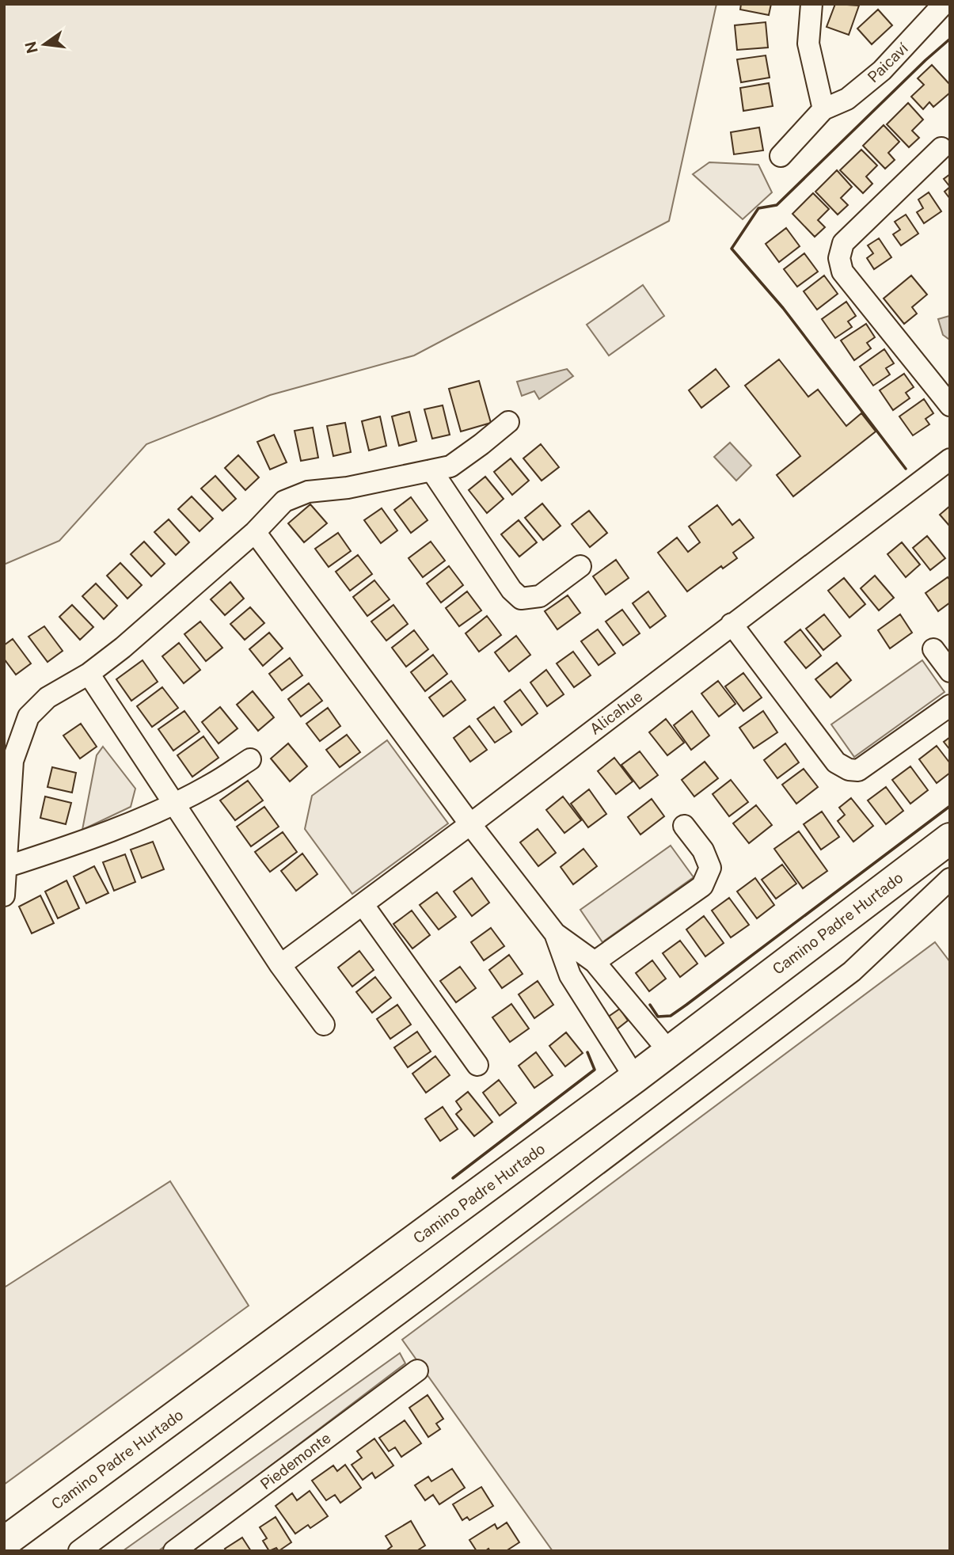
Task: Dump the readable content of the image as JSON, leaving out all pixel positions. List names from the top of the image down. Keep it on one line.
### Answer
{"streets":{"main road":["Camino Padre Hurtado"],"street":["Paicaví","Alicahue","Piedemonte"]},"north":"left"}
